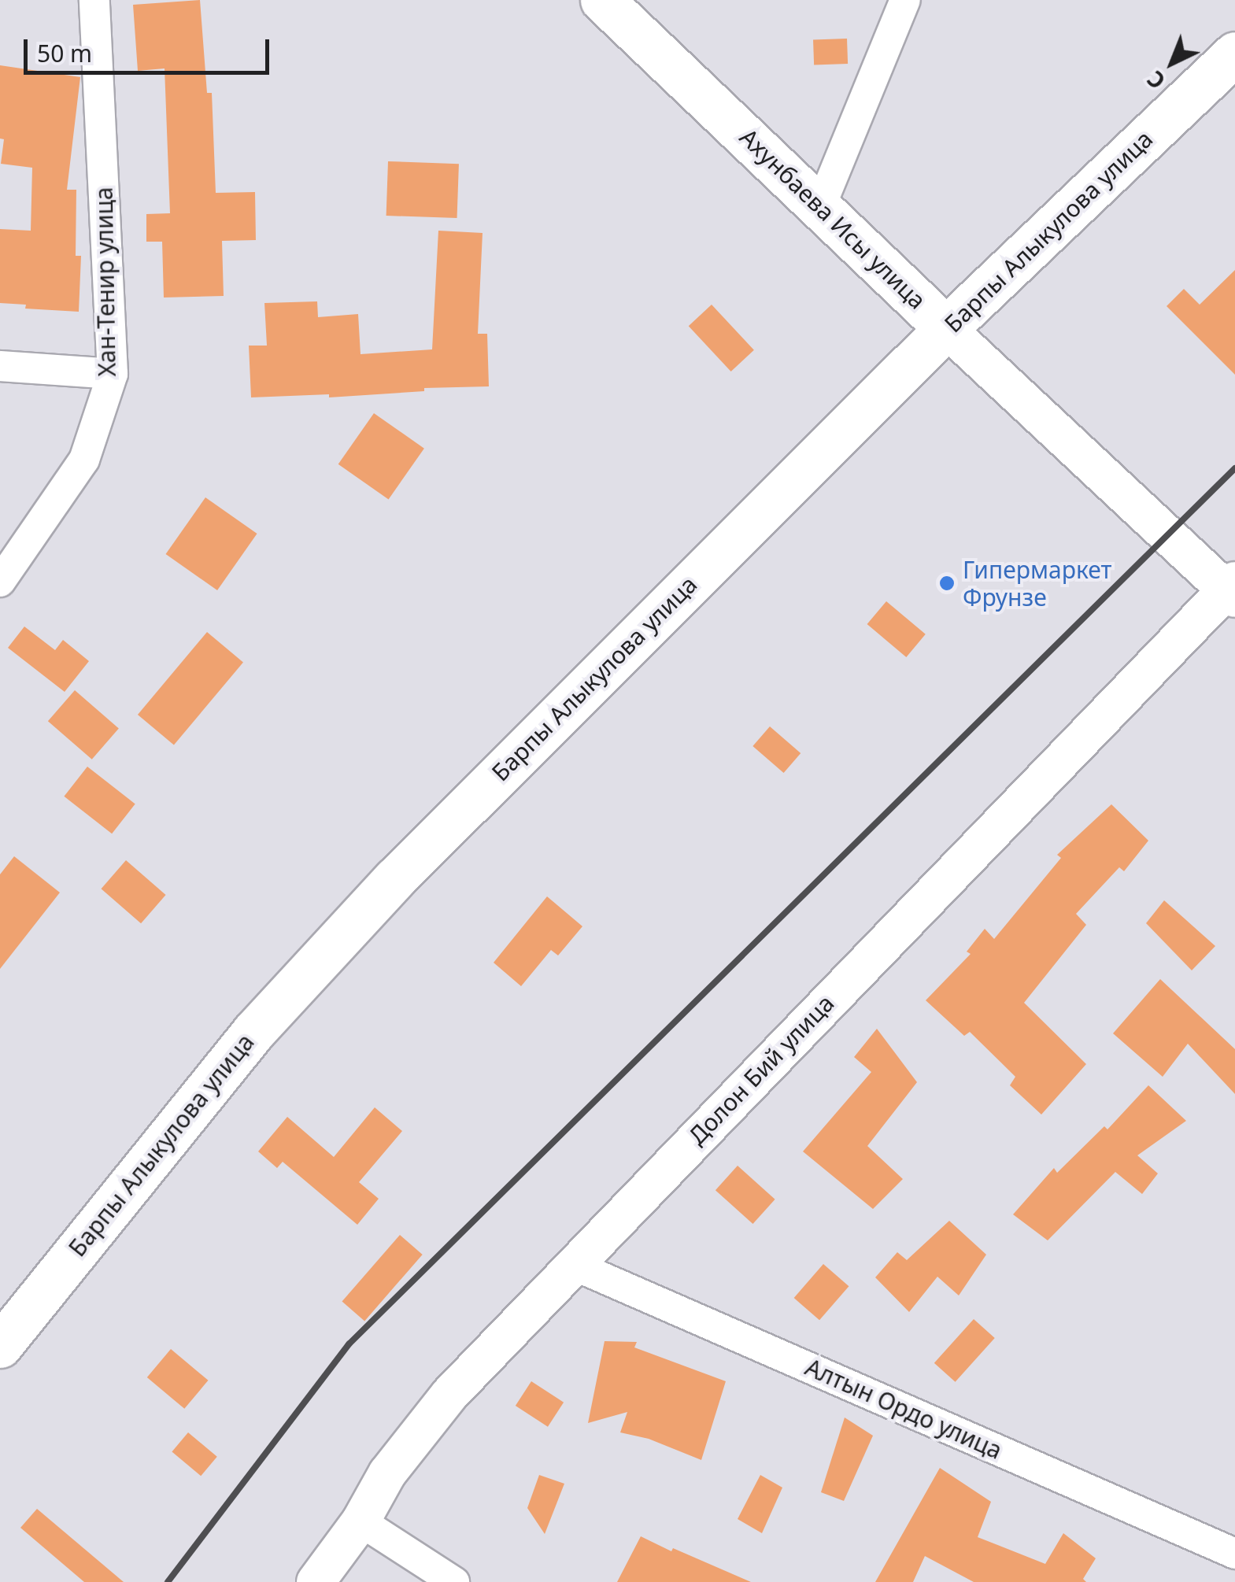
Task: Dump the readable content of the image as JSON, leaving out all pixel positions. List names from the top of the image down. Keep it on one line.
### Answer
{"streets":{"main road":["Ахунбаева Исы улица","Барпы Алыкулова улица"],"street":["Хан-Тенир улица","Долон Бий улица","Алтын Ордо улица"]},"crossings":[["Ахунбаева Исы улица","Барпы Алыкулова улица"],["Ахунбаева Исы улица","Долон Бий улица"],["Долон Бий улица","Алтын Ордо улица"]],"places":["Гипермаркет Фрунзе"],"scale_bar":"50 m","north":"bottom left"}
